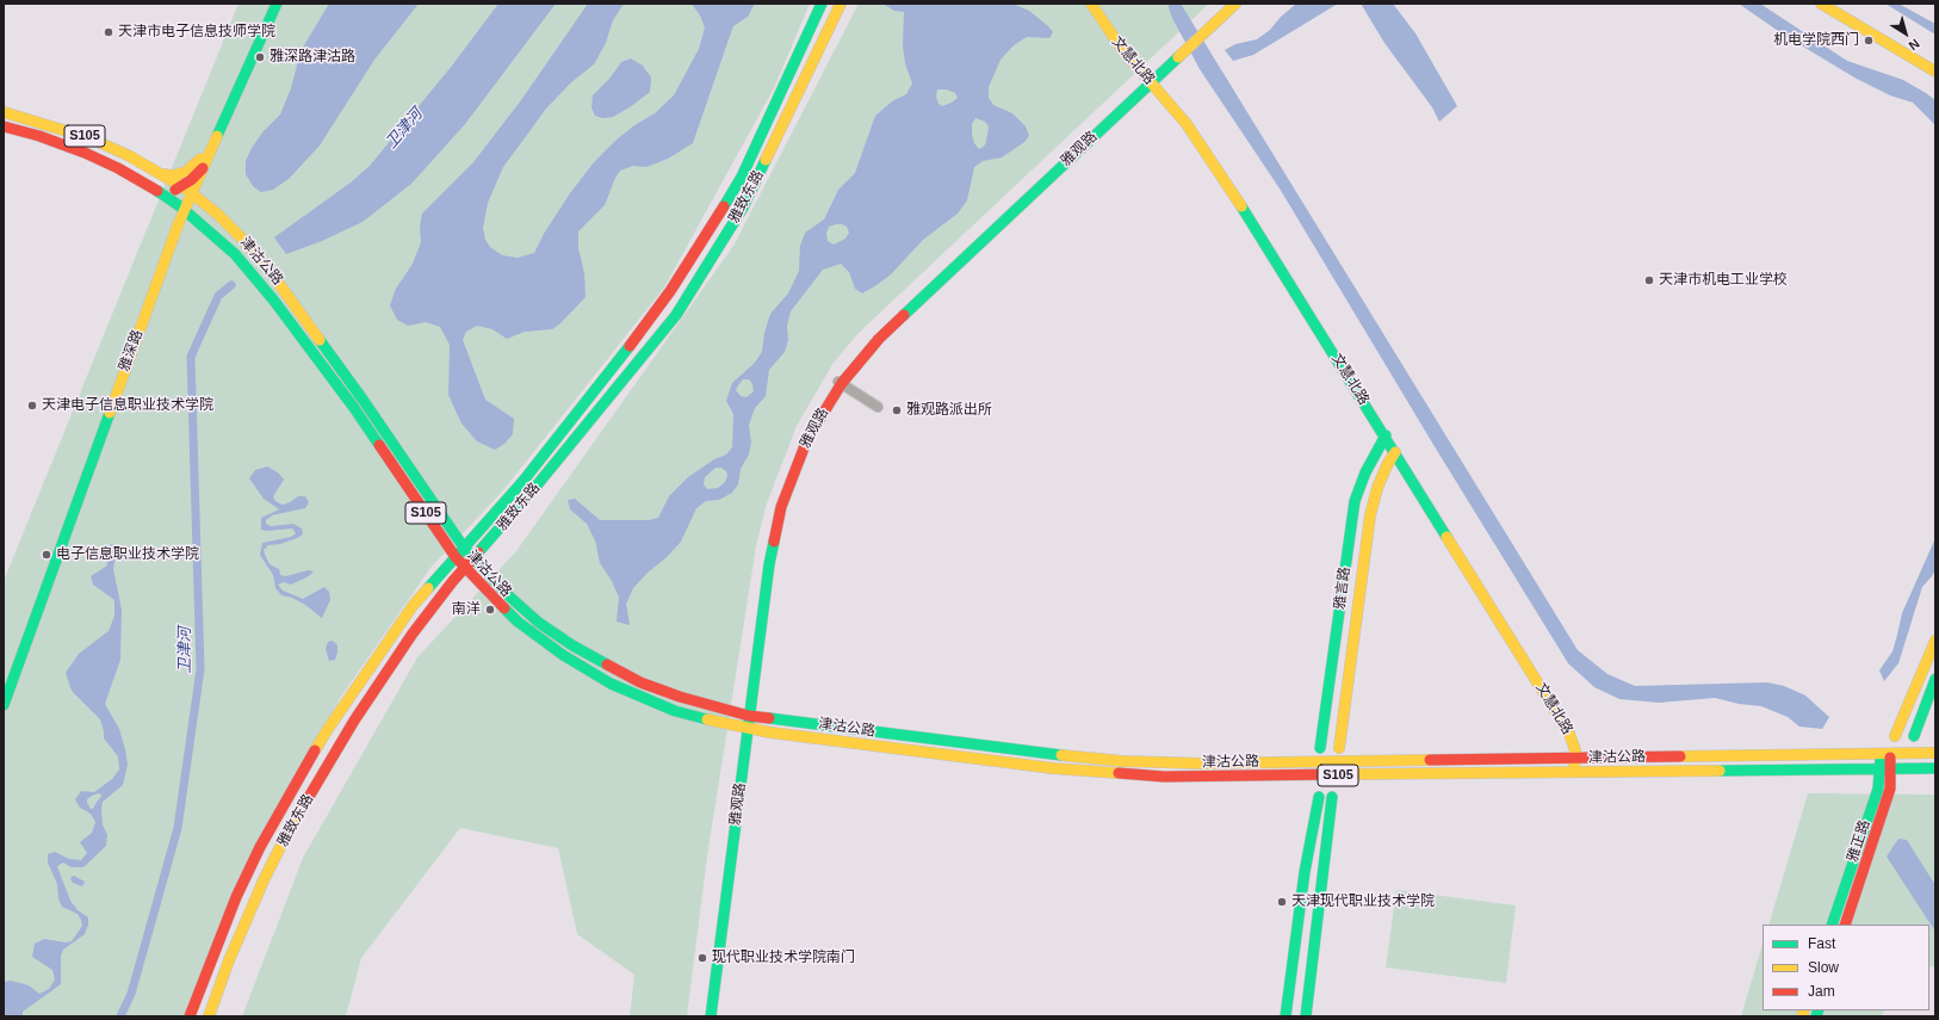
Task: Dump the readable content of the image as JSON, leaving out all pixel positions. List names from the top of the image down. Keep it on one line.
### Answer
{"streets":{"main road":["文慧北路","S105","雅观路","雅致东路","津沽公路","雅深路","雅言路","雅正路"]},"crossings":[["文慧北路","雅观路"],["文慧北路","津沽公路"],["文慧北路","雅言路"],["雅观路","津沽公路"],["雅致东路","津沽公路"],["津沽公路","雅深路"],["津沽公路","雅正路"]],"water":["卫津河"],"places":["天津市电子信息技师学院","机电学院西门","雅深路津沽路","天津市机电工业学校","天津电子信息职业技术学院","雅观路派出所","电子信息职业技术学院","南洋","天津现代职业技术学院","现代职业技术学院南门"],"legend":["Fast","Slow","Jam"],"north":"bottom right"}
